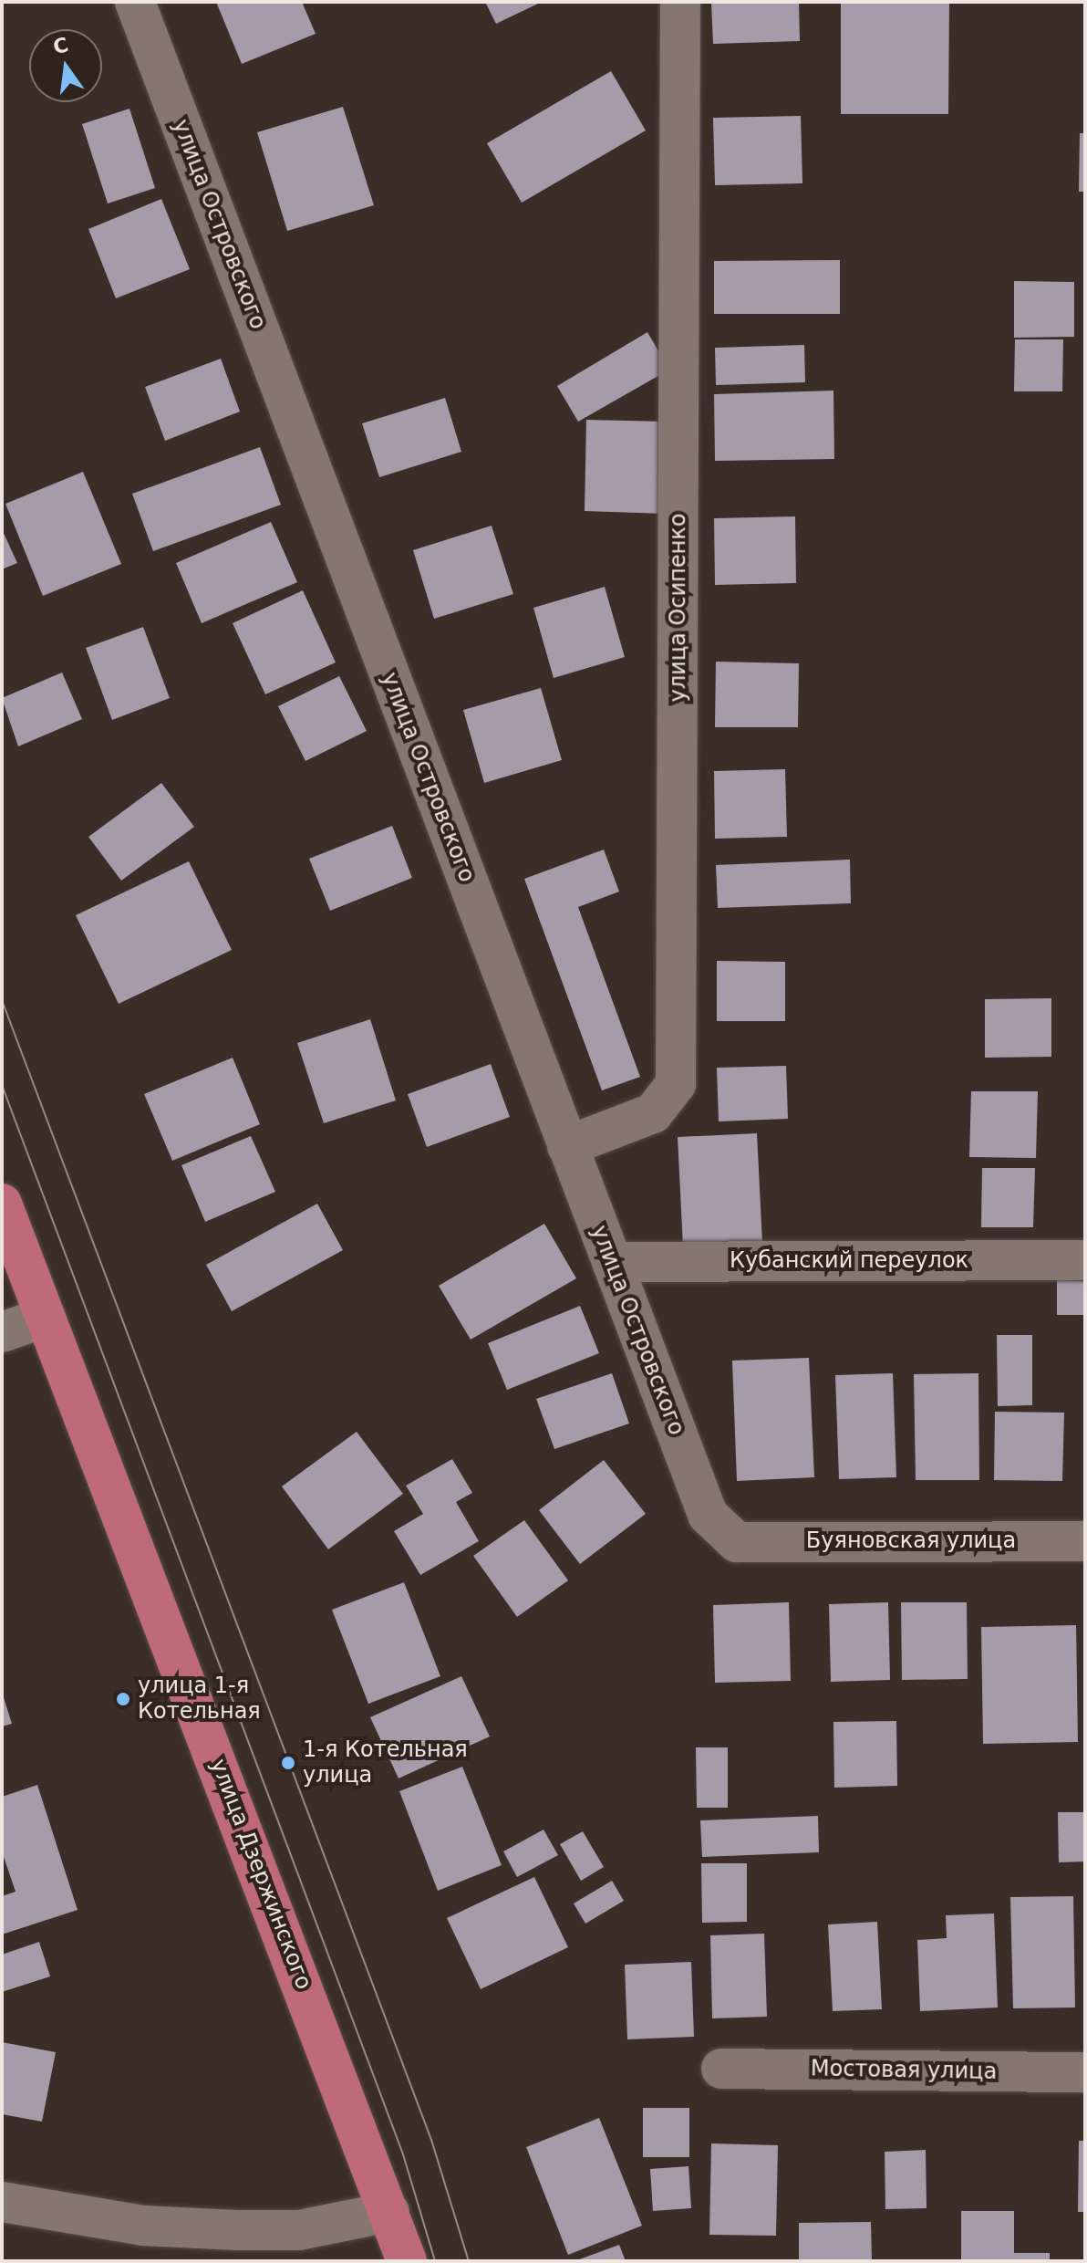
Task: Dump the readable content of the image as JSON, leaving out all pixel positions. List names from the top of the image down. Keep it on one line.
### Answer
{"streets":{"main road":["улица Дзержинского"],"street":["улица Островского","улица Осипенко","Кубанский переулок","Буяновская улица","Мостовая улица"]},"crossings":[["улица Островского","улица Осипенко"],["улица Островского","Кубанский переулок"],["улица Островского","Буяновская улица"]],"places":["улица 1-я Котельная","1-я Котельная улица"],"north":"top"}
